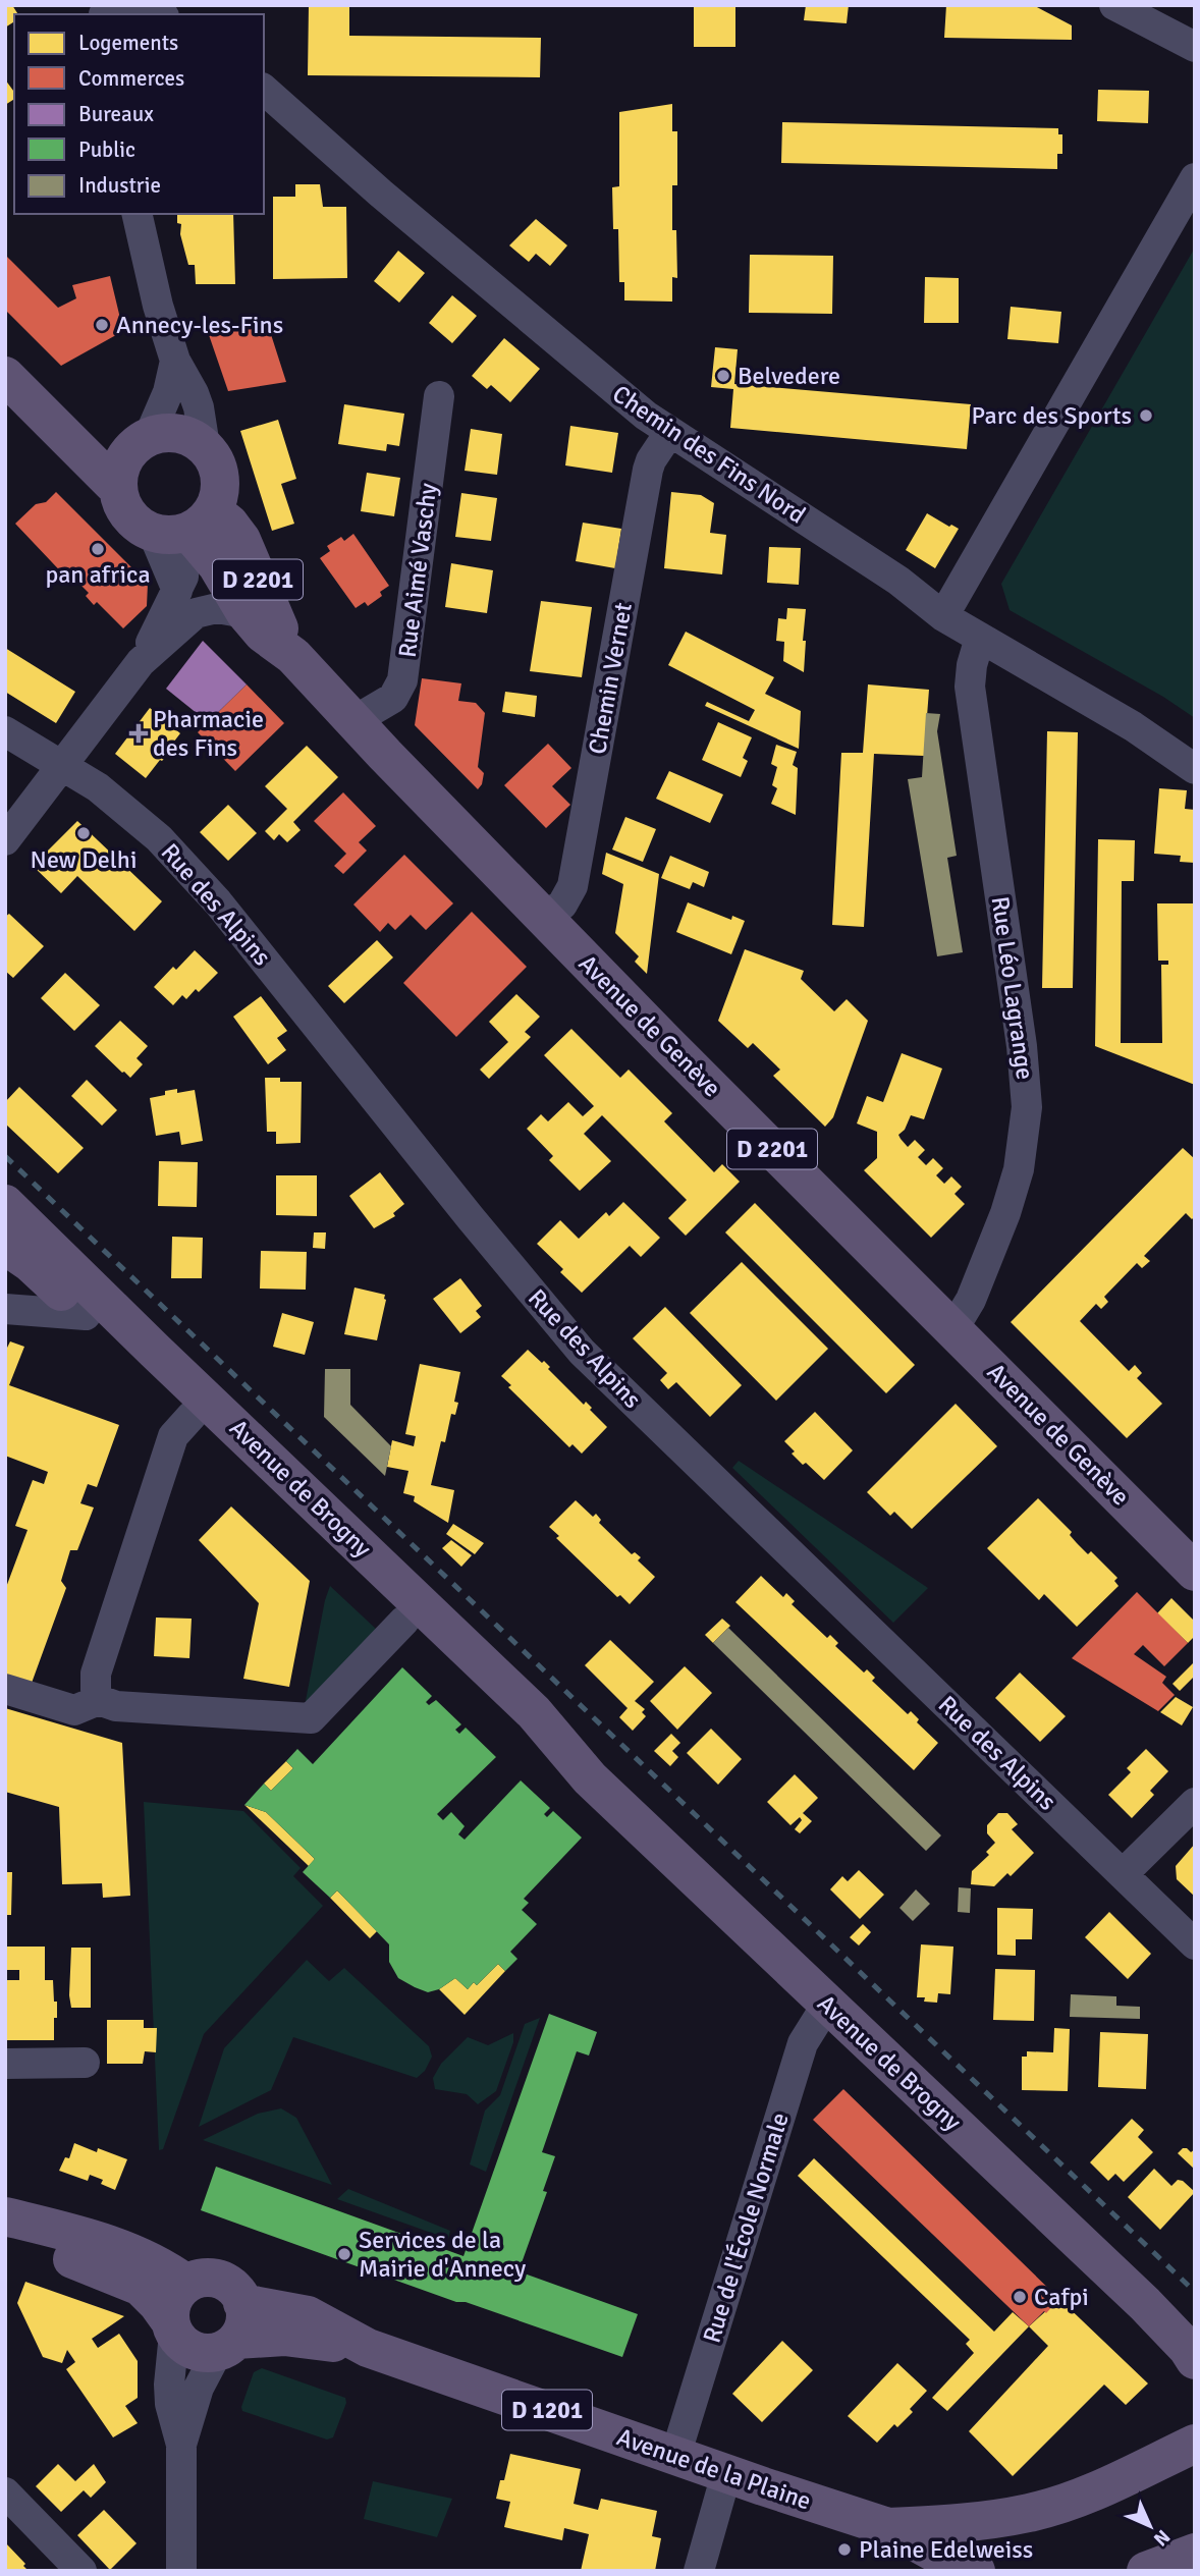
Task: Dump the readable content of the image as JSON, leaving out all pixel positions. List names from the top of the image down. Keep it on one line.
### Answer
{"streets":{"main road":["D 2201","Avenue de Genève","Avenue de Brogny","D 1201","Avenue de la Plaine"],"street":["Chemin des Fins Nord","Rue Aimé Vaschy","Chemin Vernet","Rue des Alpins","Rue Léo Lagrange","Rue de l'École Normale"]},"crossings":[["Chemin des Fins Nord","Chemin Vernet"],["Chemin des Fins Nord","Rue Léo Lagrange"],["Rue Aimé Vaschy","Avenue de Genève"],["Chemin Vernet","Avenue de Genève"],["Rue Léo Lagrange","Avenue de Genève"],["Avenue de Brogny","Rue de l'École Normale"],["Rue de l'École Normale","Avenue de la Plaine"]],"places":{"other":["Annecy-les-Fins","Belvedere","Parc des Sports","pan africa","New Delhi","Services de la Mairie d'Annecy","Cafpi","Plaine Edelweiss"],"health":["Pharmacie des Fins"]},"legend":["Logements","Commerces","Bureaux","Public","Industrie"],"north":"bottom right"}
